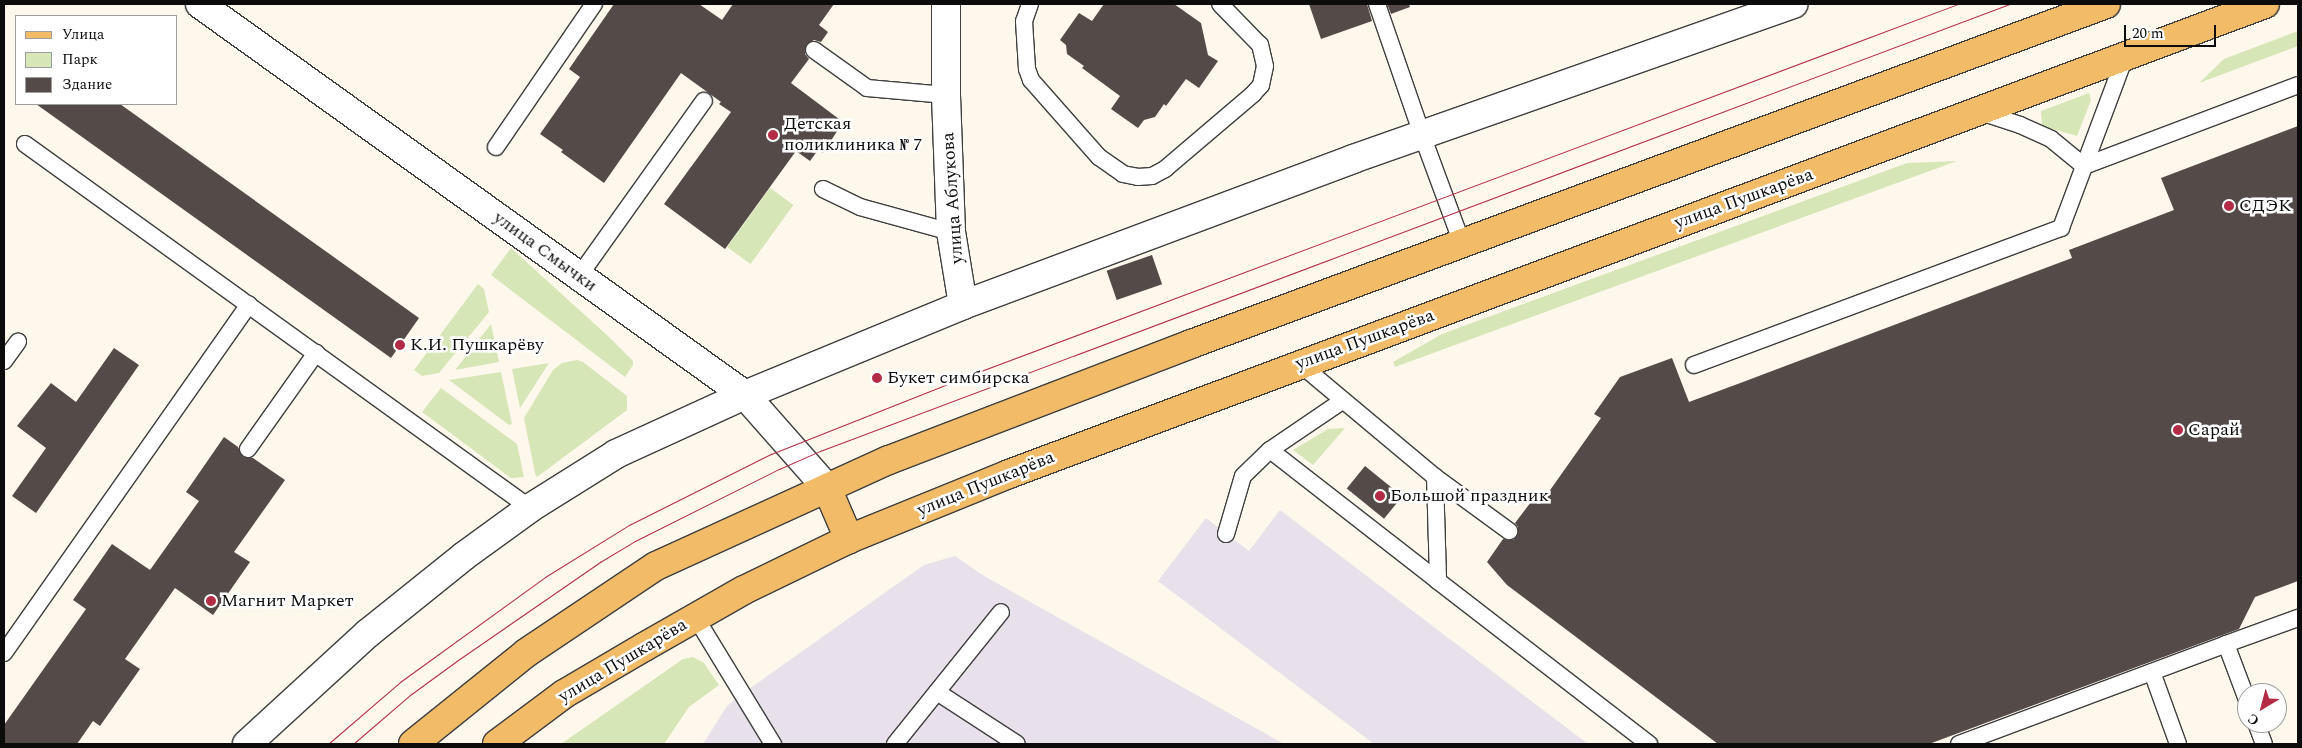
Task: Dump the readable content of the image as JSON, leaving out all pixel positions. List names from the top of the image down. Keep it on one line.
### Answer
{"streets":{"main road":["улица Пушкарёва","улица Смычки"],"street":["улица Аблукова"]},"crossings":[["улица Пушкарёва","улица Смычки"]],"places":["Детская поликлиника № 7","СДЭК","К.И. Пушкарёву","Букет симбирска","Сарай","Большой праздник","Магнит Маркет"],"legend":["Улица","Парк","Здание"],"scale_bar":"20 m","north":"bottom left"}
